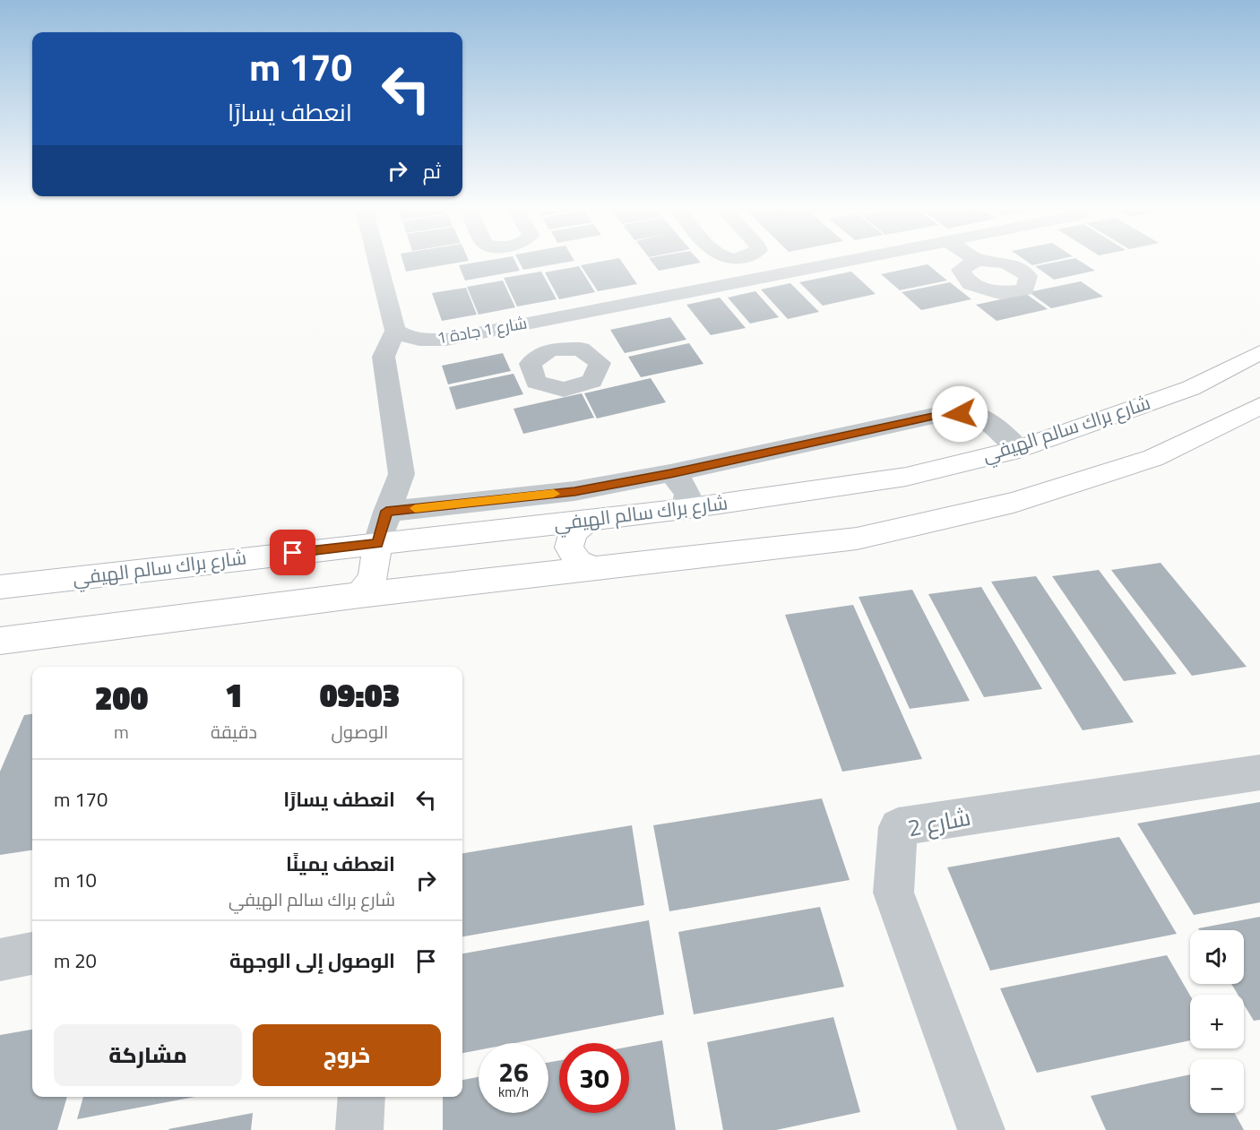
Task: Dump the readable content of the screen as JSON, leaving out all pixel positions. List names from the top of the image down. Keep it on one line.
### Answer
{"streets":{"main road":["شارع براك سالم الهيفي"],"street":["شارع 1 جادة 1","شارع 2"]},"page":{"turn":["170 m","انعطف يسارًا"],"then":"ثم","eta":["09:03","الوصول","1","دقيقة","200","m"],"list":[{"name":"انعطف يسارًا","value":"170 m"},{"name":"انعطف يمينًا","note":"شارع براك سالم الهيفي","value":"10 m"},{"name":"الوصول إلى الوجهة","value":"20 m"}],"map_buttons":["+","−"],"buttons":["خروج","مشاركة"],"speed":"26 km/h","limit":"30"}}
